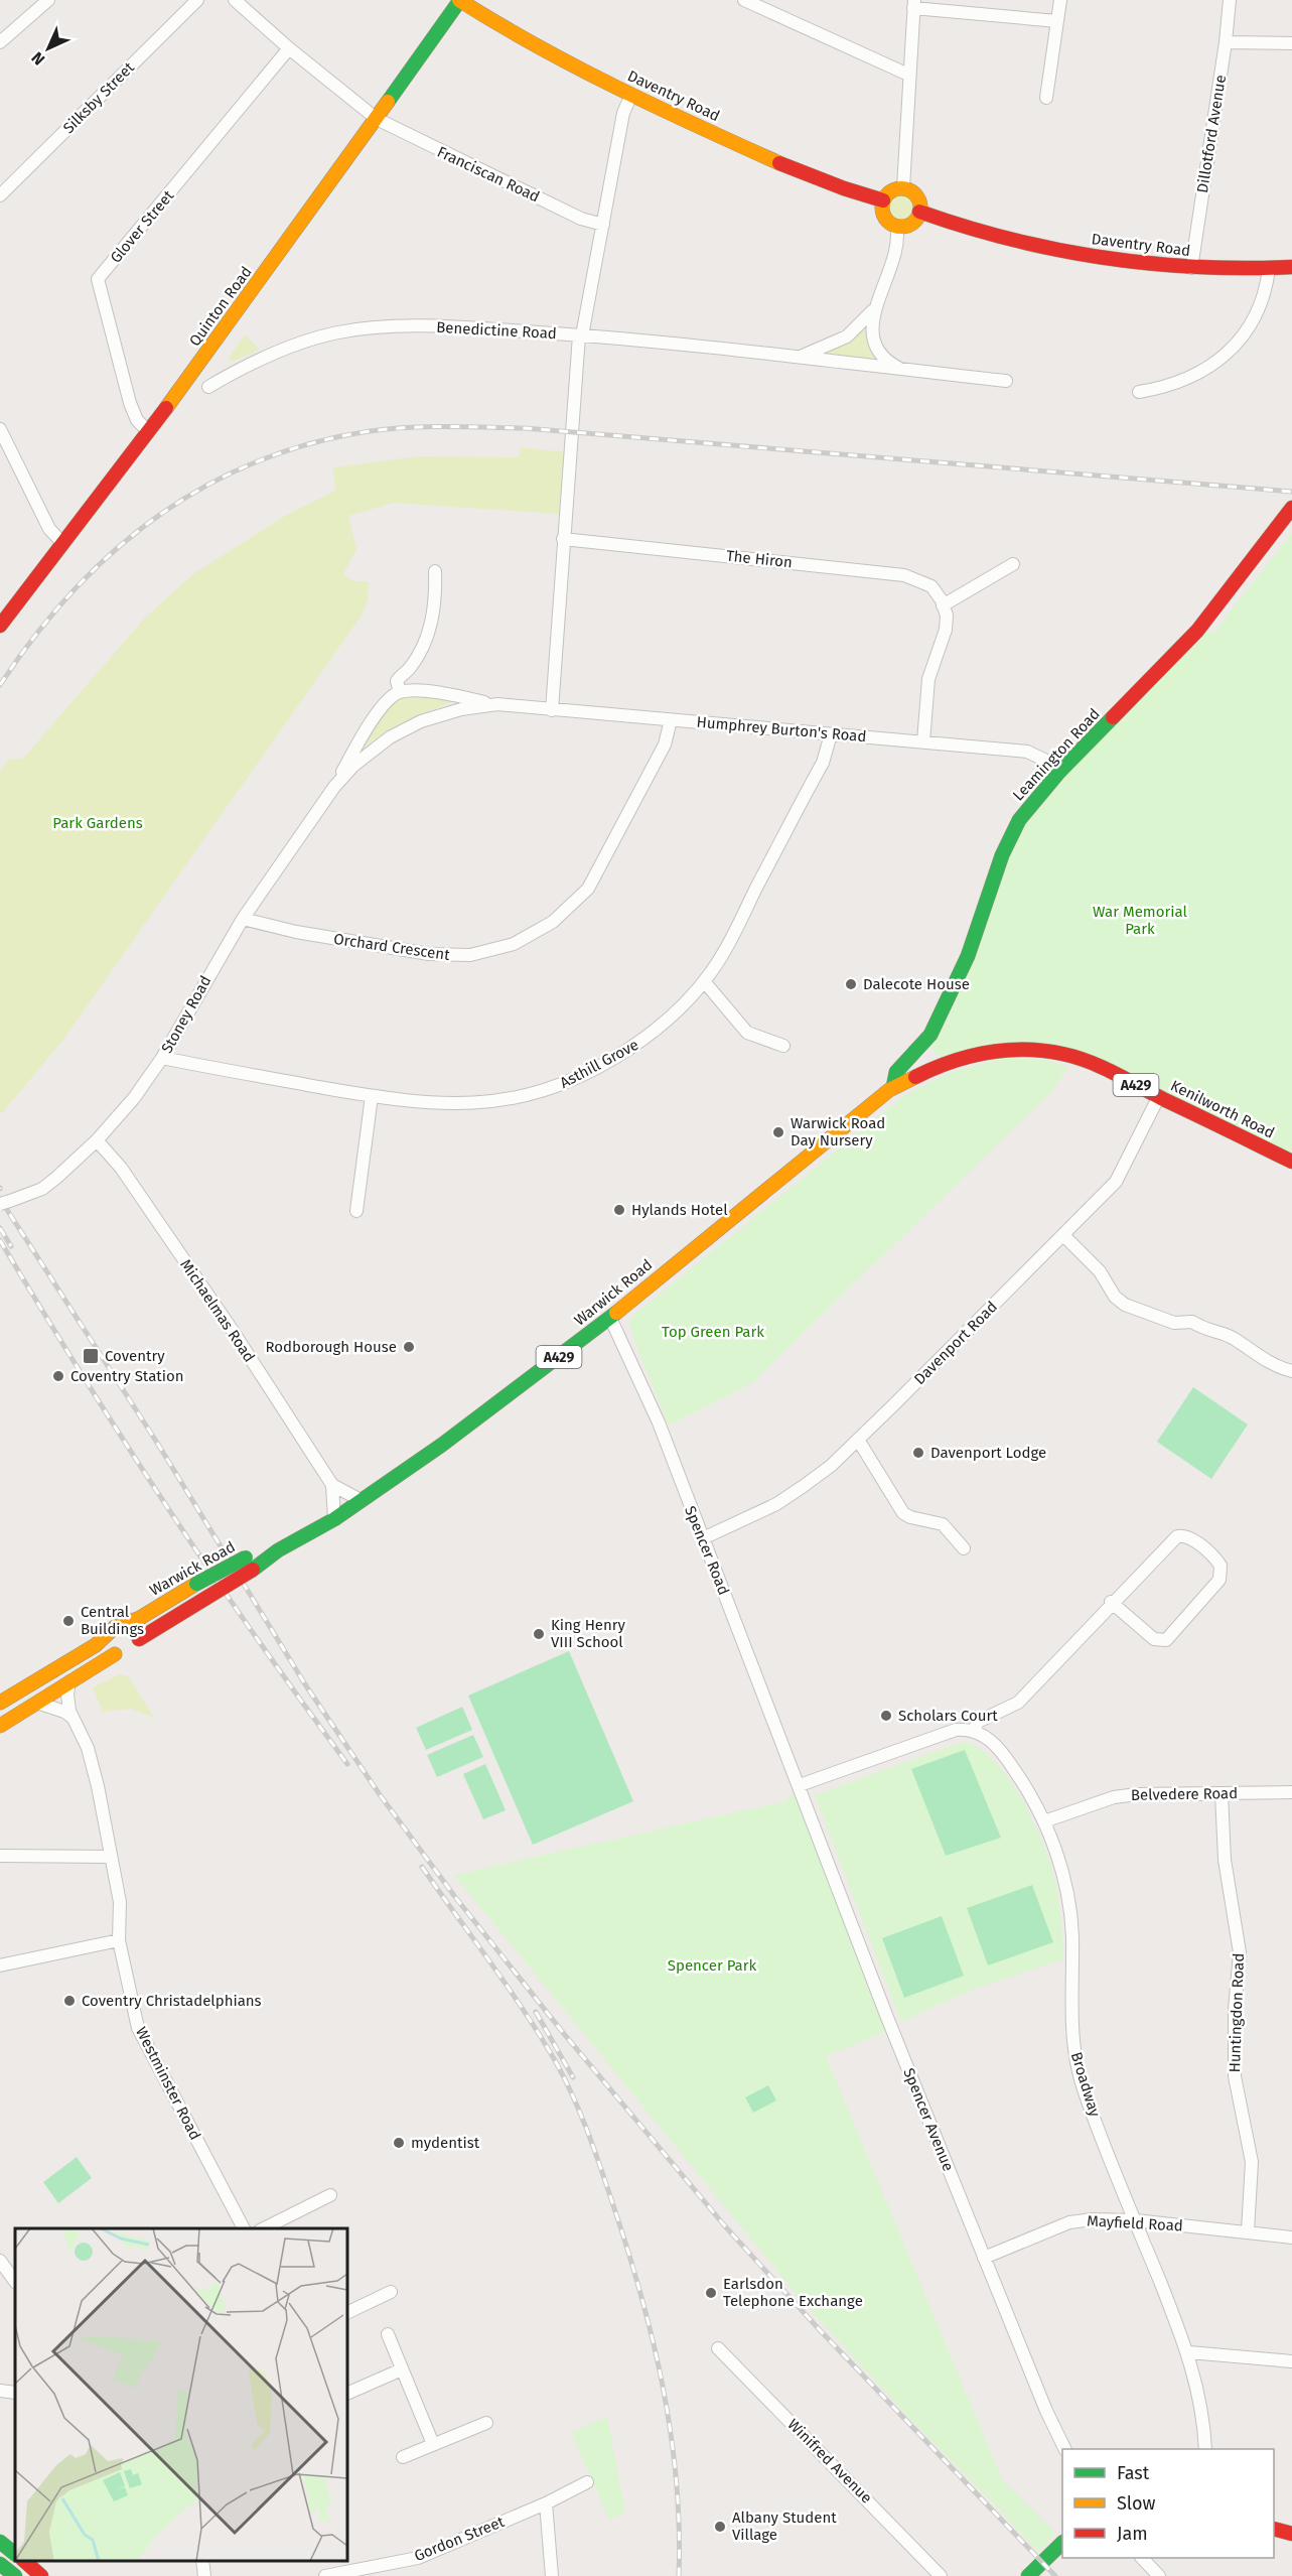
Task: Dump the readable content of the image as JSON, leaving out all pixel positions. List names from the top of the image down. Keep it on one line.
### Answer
{"streets":{"main road":["Daventry Road","Quinton Road","Leamington Road","A429","Kenilworth Road","Warwick Road"],"street":["Silksby Street","Dillotford Avenue","Franciscan Road","Glover Street","Benedictine Road","The Hiron","Humphrey Burton's Road","Orchard Crescent","Stoney Road","Asthill Grove","Michaelmas Road","Davenport Road","Spencer Road","Belvedere Road","Huntingdon Road","Westminster Road","Broadway","Spencer Avenue","Mayfield Road","Winifred Avenue","Gordon Street"]},"crossings":[["Daventry Road","Dillotford Avenue"],["Daventry Road","Quinton Road"],["Daventry Road","Benedictine Road"],["Franciscan Road","Glover Street"],["Franciscan Road","Quinton Road"],["Glover Street","Quinton Road"],["Humphrey Burton's Road","Leamington Road"],["Humphrey Burton's Road","Orchard Crescent"],["Humphrey Burton's Road","Stoney Road"],["Humphrey Burton's Road","Asthill Grove"],["Leamington Road","Warwick Road"],["Orchard Crescent","Stoney Road"],["Stoney Road","Asthill Grove"],["Stoney Road","Michaelmas Road"],["Kenilworth Road","Warwick Road"],["Kenilworth Road","Davenport Road"],["Warwick Road","Michaelmas Road"],["Warwick Road","Spencer Road"],["Davenport Road","Spencer Road"],["Spencer Road","Spencer Avenue"],["Belvedere Road","Huntingdon Road"],["Belvedere Road","Broadway"],["Huntingdon Road","Mayfield Road"],["Broadway","Mayfield Road"],["Spencer Avenue","Mayfield Road"]],"parks":["Park Gardens","War Memorial Park","Top Green Park","Spencer Park"],"places":{"other":["Dalecote House","Warwick Road Day Nursery","Hylands Hotel","Rodborough House","Coventry Station","Davenport Lodge","Central Buildings","King Henry VIII School","Scholars Court","Coventry Christadelphians","mydentist","Earlsdon Telephone Exchange","Albany Student Village"],"transit":["Coventry"]},"legend":["Fast","Slow","Jam"],"north":"bottom left"}
